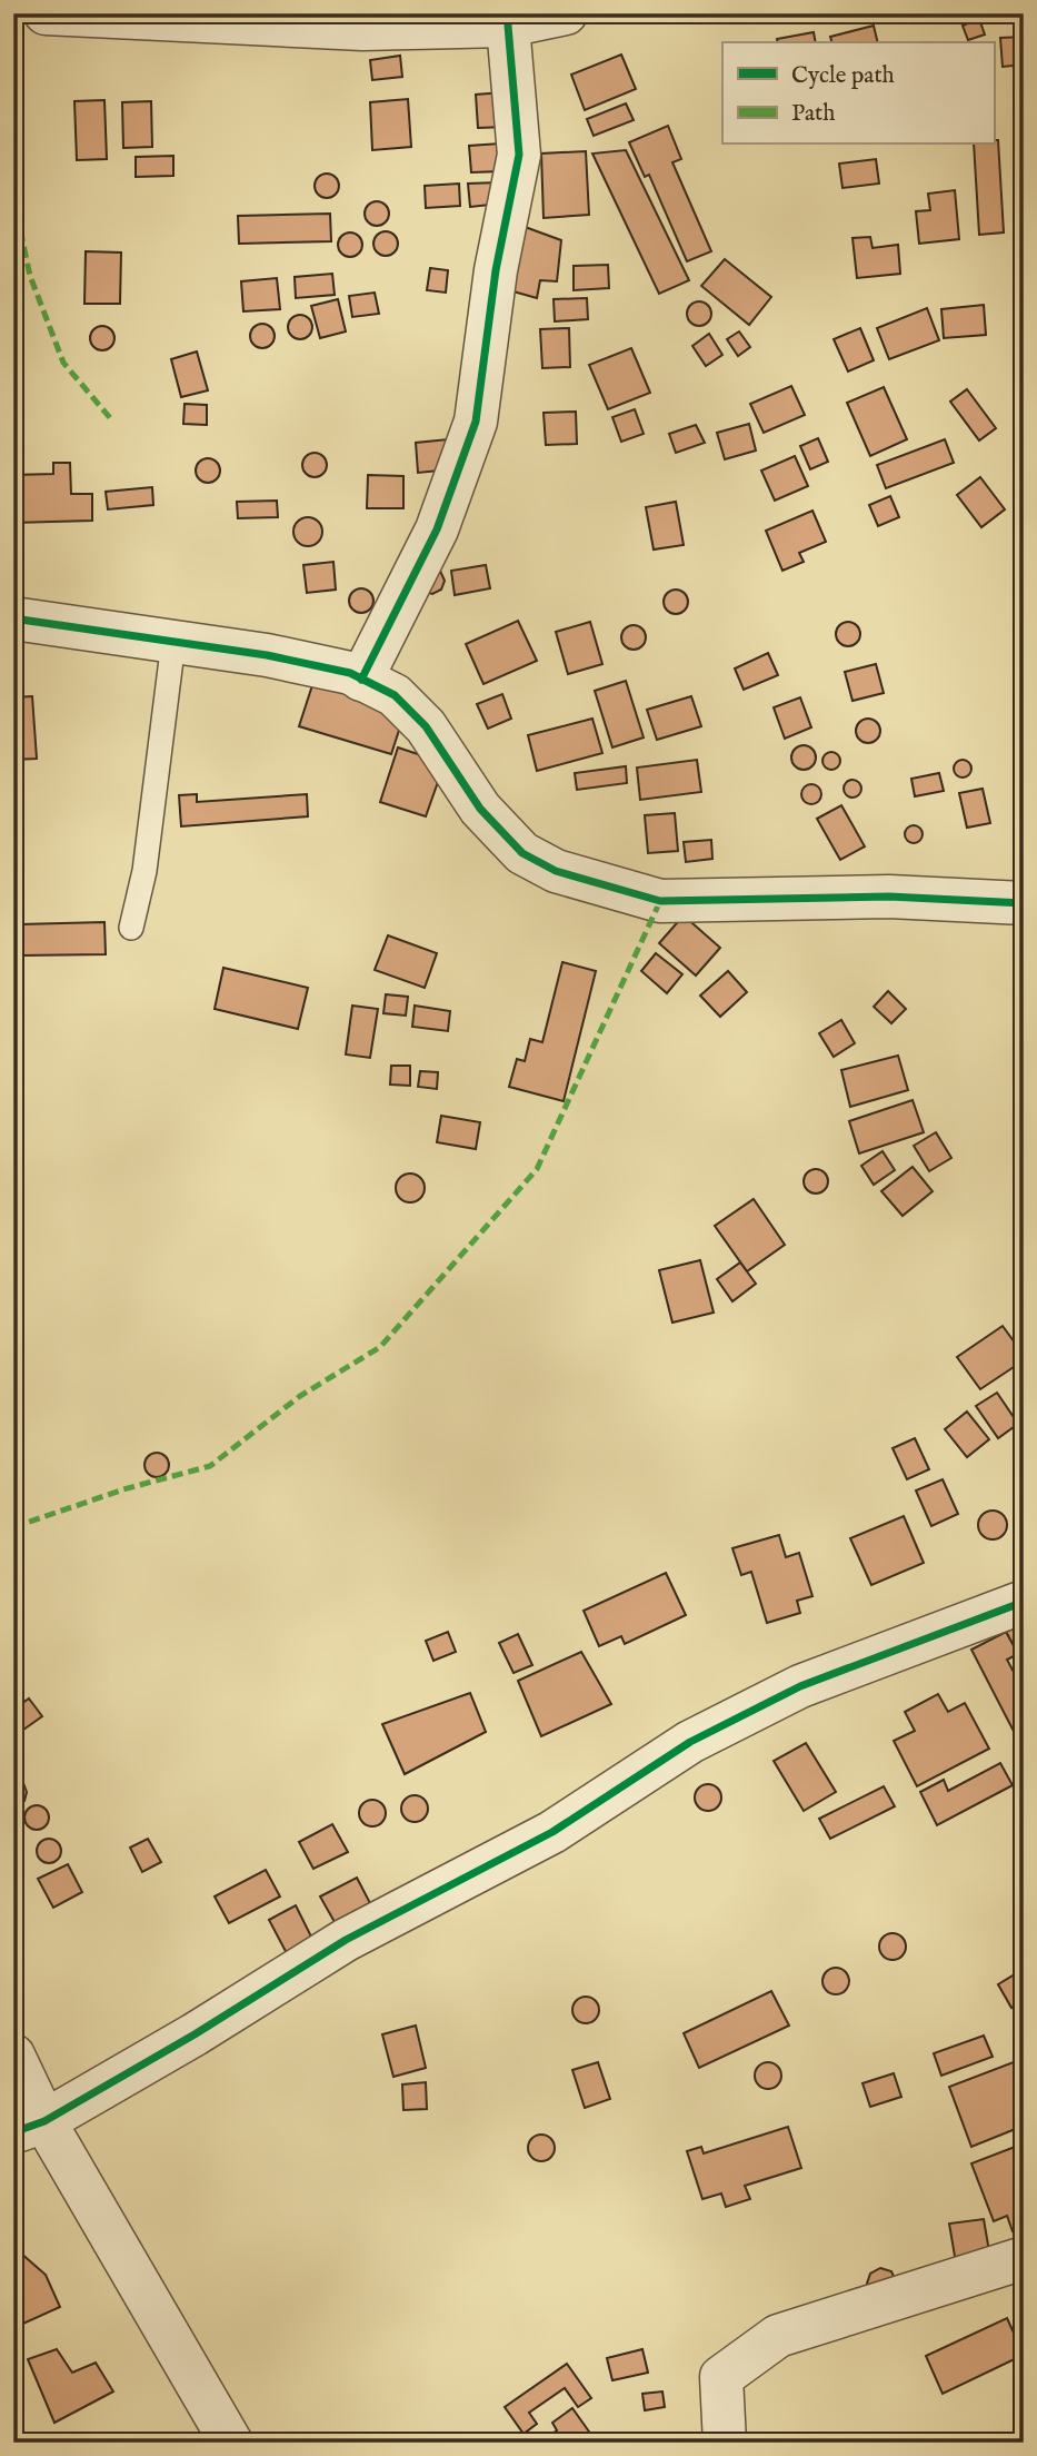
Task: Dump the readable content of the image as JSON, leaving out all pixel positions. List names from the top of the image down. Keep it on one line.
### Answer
{"legend":["Cycle path","Path"]}
